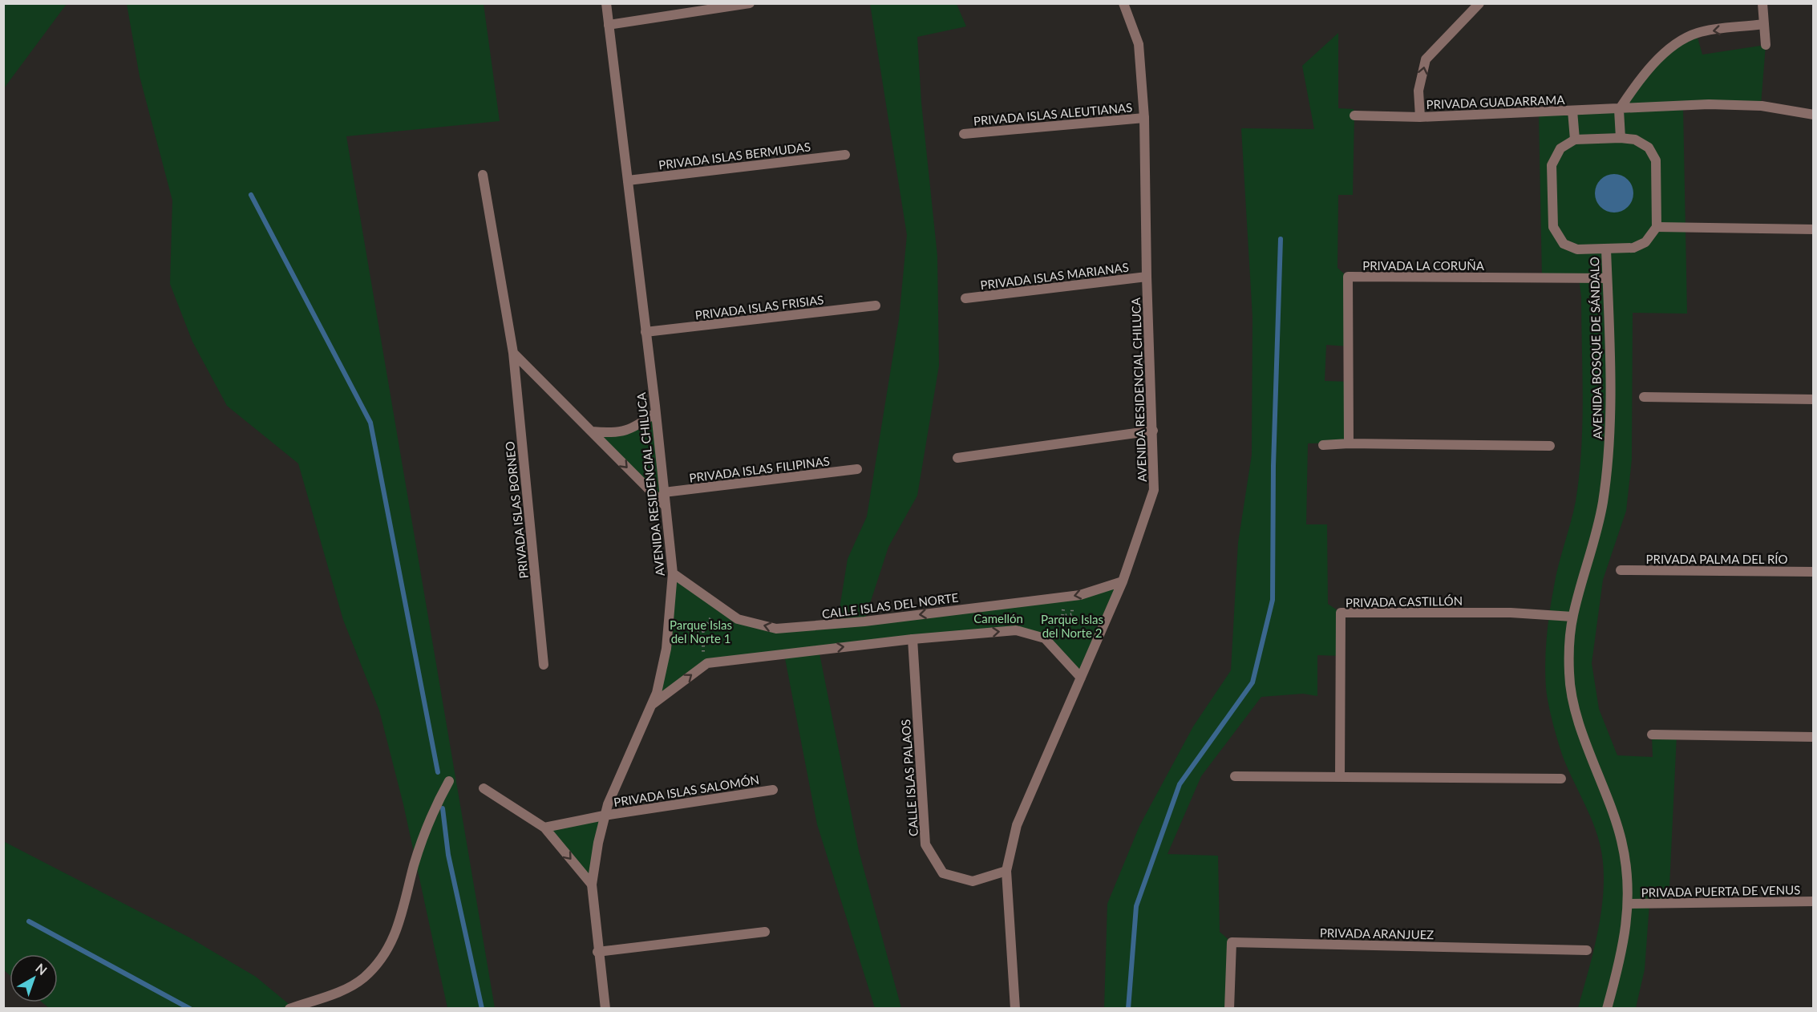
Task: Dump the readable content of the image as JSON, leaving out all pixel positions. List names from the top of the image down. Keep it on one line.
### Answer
{"streets":{"street":["PRIVADA GUADARRAMA","PRIVADA ISLAS ALEUTIANAS","PRIVADA ISLAS BERMUDAS","PRIVADA LA CORUÑA","PRIVADA ISLAS MARIANAS","PRIVADA ISLAS FRISIAS","AVENIDA BOSQUE DE SÁNDALO","AVENIDA RESIDENCIAL CHILUCA","PRIVADA ISLAS FILIPINAS","PRIVADA ISLAS BORNEO","PRIVADA PALMA DEL RÍO","PRIVADA CASTILLÓN","CALLE ISLAS DEL NORTE","CALLE ISLAS PALAOS","PRIVADA ISLAS SALOMÓN","PRIVADA PUERTA DE VENUS","PRIVADA ARANJUEZ"]},"crossings":[["PRIVADA GUADARRAMA","AVENIDA BOSQUE DE SÁNDALO"],["PRIVADA ISLAS ALEUTIANAS","AVENIDA RESIDENCIAL CHILUCA"],["PRIVADA ISLAS BERMUDAS","AVENIDA RESIDENCIAL CHILUCA"],["PRIVADA LA CORUÑA","AVENIDA BOSQUE DE SÁNDALO"],["PRIVADA ISLAS MARIANAS","AVENIDA RESIDENCIAL CHILUCA"],["PRIVADA ISLAS FRISIAS","AVENIDA RESIDENCIAL CHILUCA"],["AVENIDA BOSQUE DE SÁNDALO","PRIVADA CASTILLÓN"],["AVENIDA BOSQUE DE SÁNDALO","PRIVADA PUERTA DE VENUS"],["AVENIDA RESIDENCIAL CHILUCA","PRIVADA ISLAS FILIPINAS"],["AVENIDA RESIDENCIAL CHILUCA","CALLE ISLAS DEL NORTE"],["AVENIDA RESIDENCIAL CHILUCA","CALLE ISLAS PALAOS"],["AVENIDA RESIDENCIAL CHILUCA","PRIVADA ISLAS SALOMÓN"]],"parks":["Camellón","Parque Islas del Norte 2","Parque Islas del Norte 1"],"north":"top right"}
